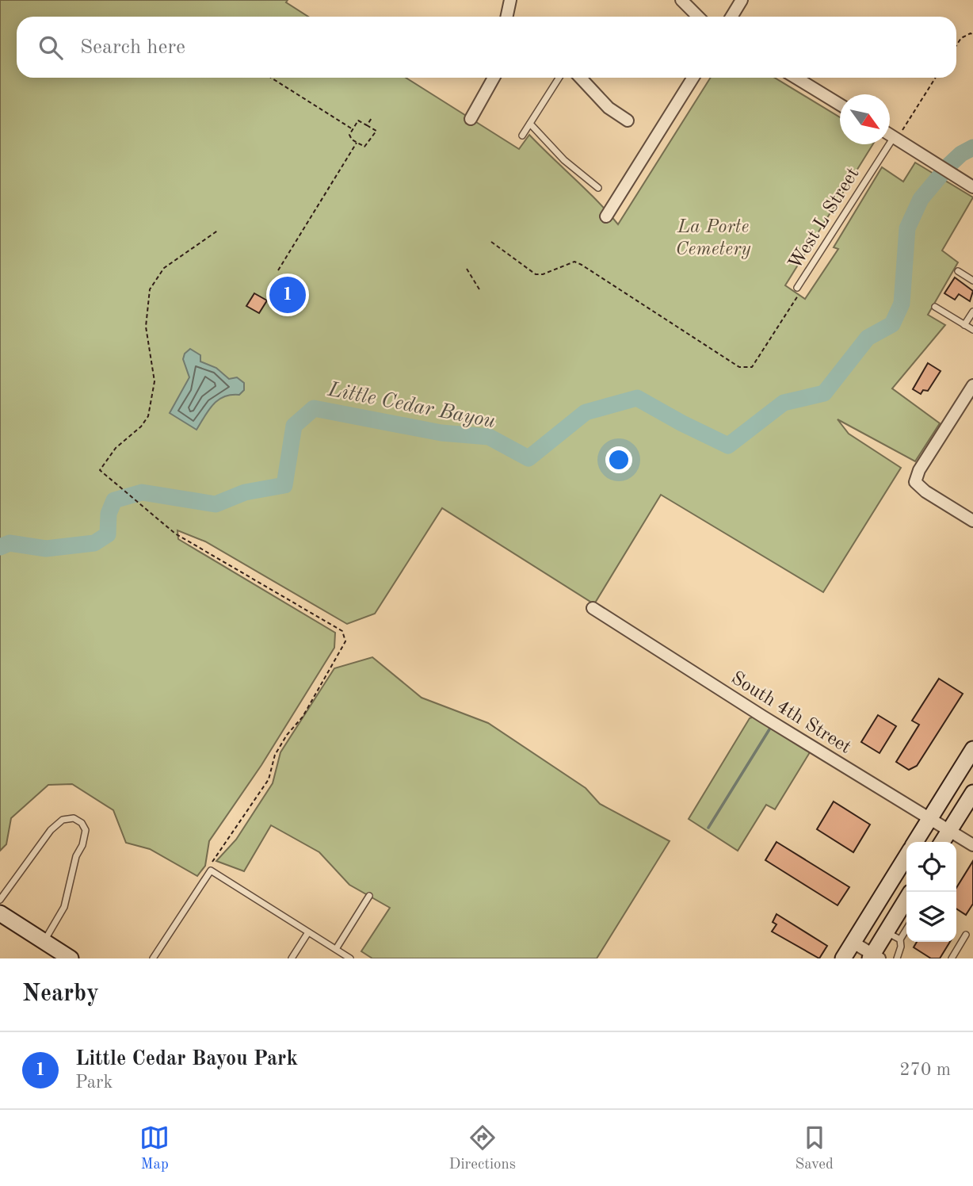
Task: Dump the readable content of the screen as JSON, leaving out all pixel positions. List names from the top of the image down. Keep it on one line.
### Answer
{"streets":{"street":["South 4th Street"],"lane":["West L Street"]},"water":["Little Cedar Bayou"],"parks":["La Porte Cemetery"],"north":"bottom right","page":{"search":"Search here","pins":"1","heading":"Nearby","list":[{"mark":"1","name":"Little Cedar Bayou Park","note":"Park","value":"270 m"}],"nav":["Map","Directions","Saved"]}}
